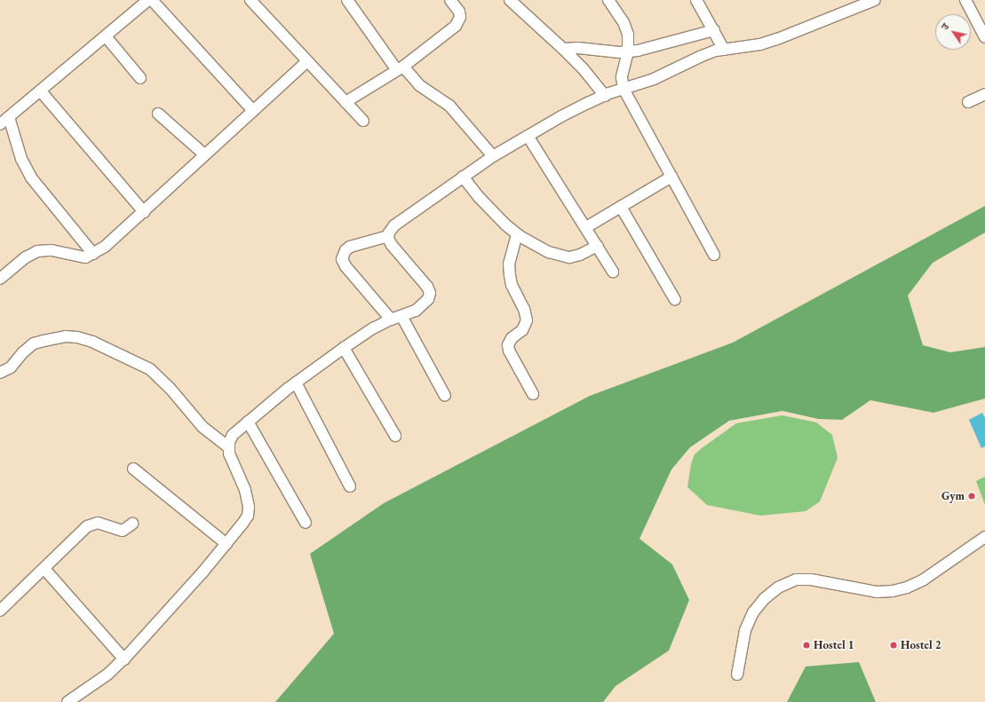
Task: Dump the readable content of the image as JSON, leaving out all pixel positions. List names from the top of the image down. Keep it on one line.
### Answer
{"places":["Gym","Hostel 1","Hostel 2"],"north":"top left"}
